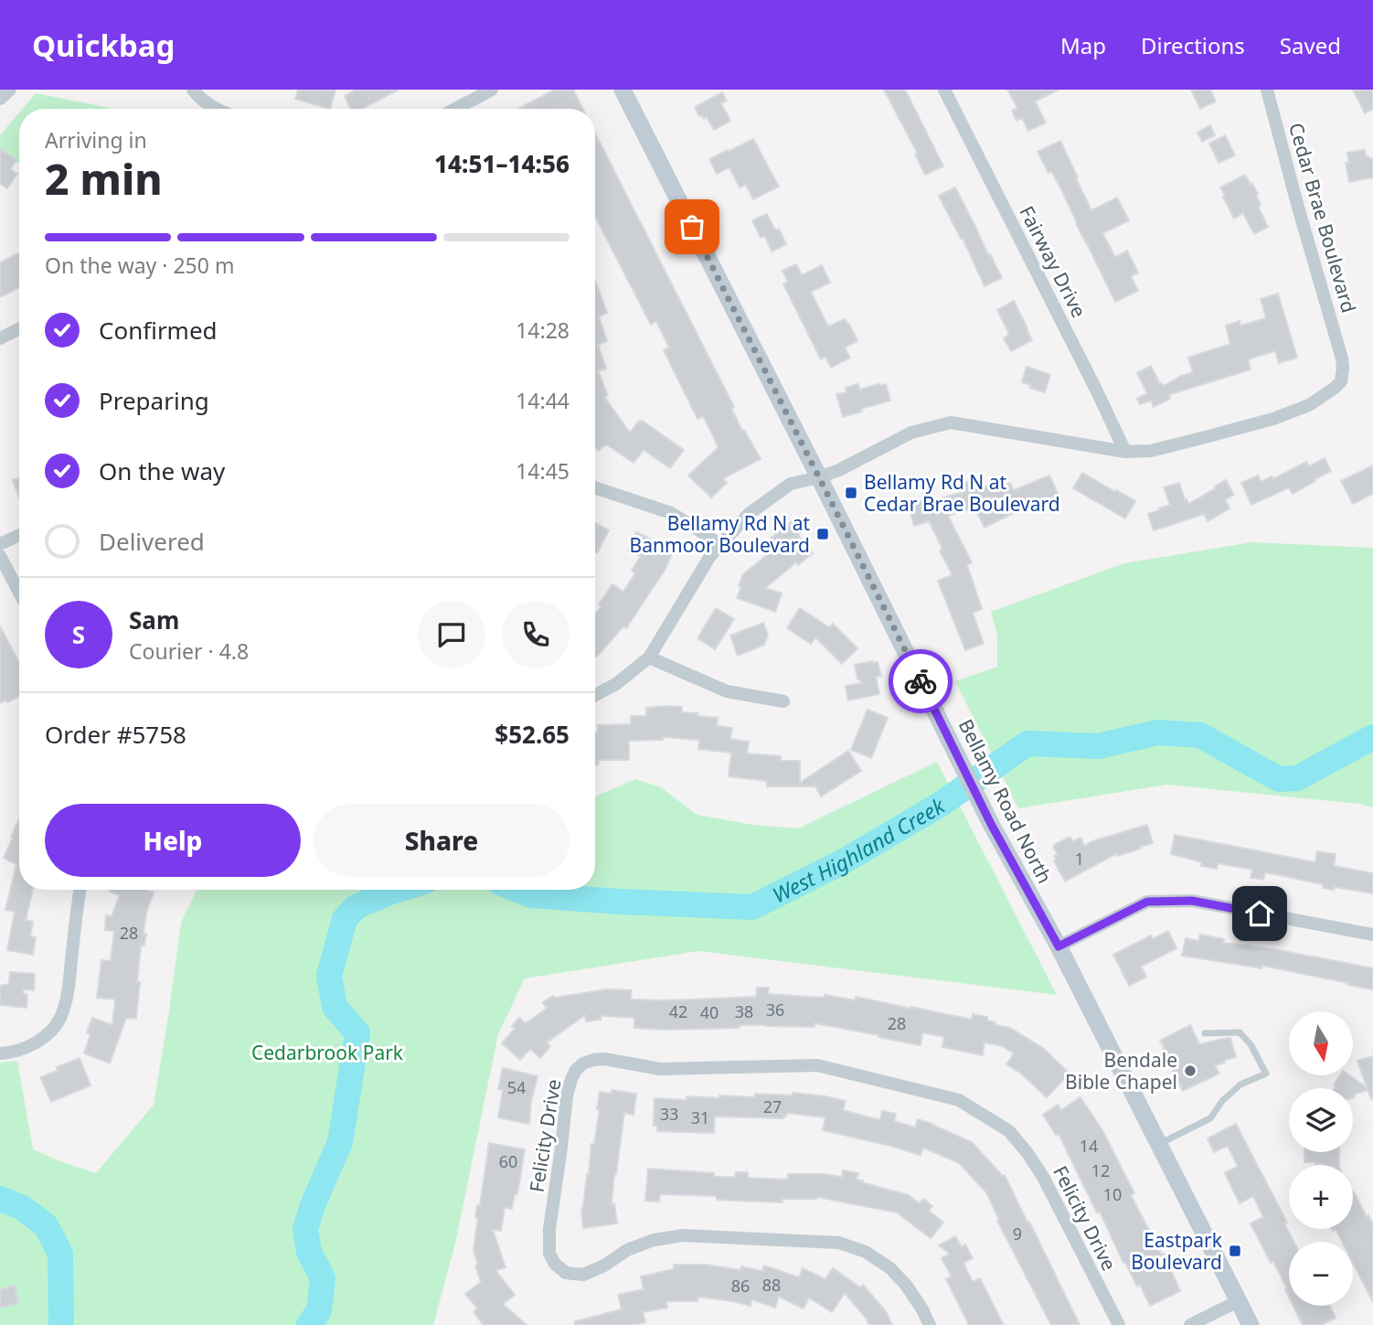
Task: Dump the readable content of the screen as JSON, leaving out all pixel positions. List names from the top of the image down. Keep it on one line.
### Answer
{"streets":{"street":["Cedar Brae Boulevard","Fairway Drive","Bellamy Road North","Felicity Drive"]},"crossings":[["Cedar Brae Boulevard","Fairway Drive"],["Cedar Brae Boulevard","Bellamy Road North"]],"water":["West Highland Creek"],"parks":["Cedarbrook Park"],"places":{"transit":["Bellamy Rd N at Cedar Brae Boulevard","Bellamy Rd N at Banmoor Boulevard","Eastpark Boulevard"],"other":["Bendale Bible Chapel"]},"house_numbers":["1","28","36","42","38","40","28","54","27","33","31","14","60","12","10","9","88","86"],"north":"bottom","page":{"header":"Quickbag","nav":["Map","Directions","Saved"],"heading":["2 min","Arriving in","14:51–14:56"],"panel":["Sam","Courier · 4.8","Order #5758","$52.65"],"bar":"On the way · 250 m","list":[["Confirmed","14:28"],["Preparing","14:44"],["On the way","14:45"],"Delivered"],"round":"S","buttons":["Help","Share"],"map_buttons":["+","−"]}}
